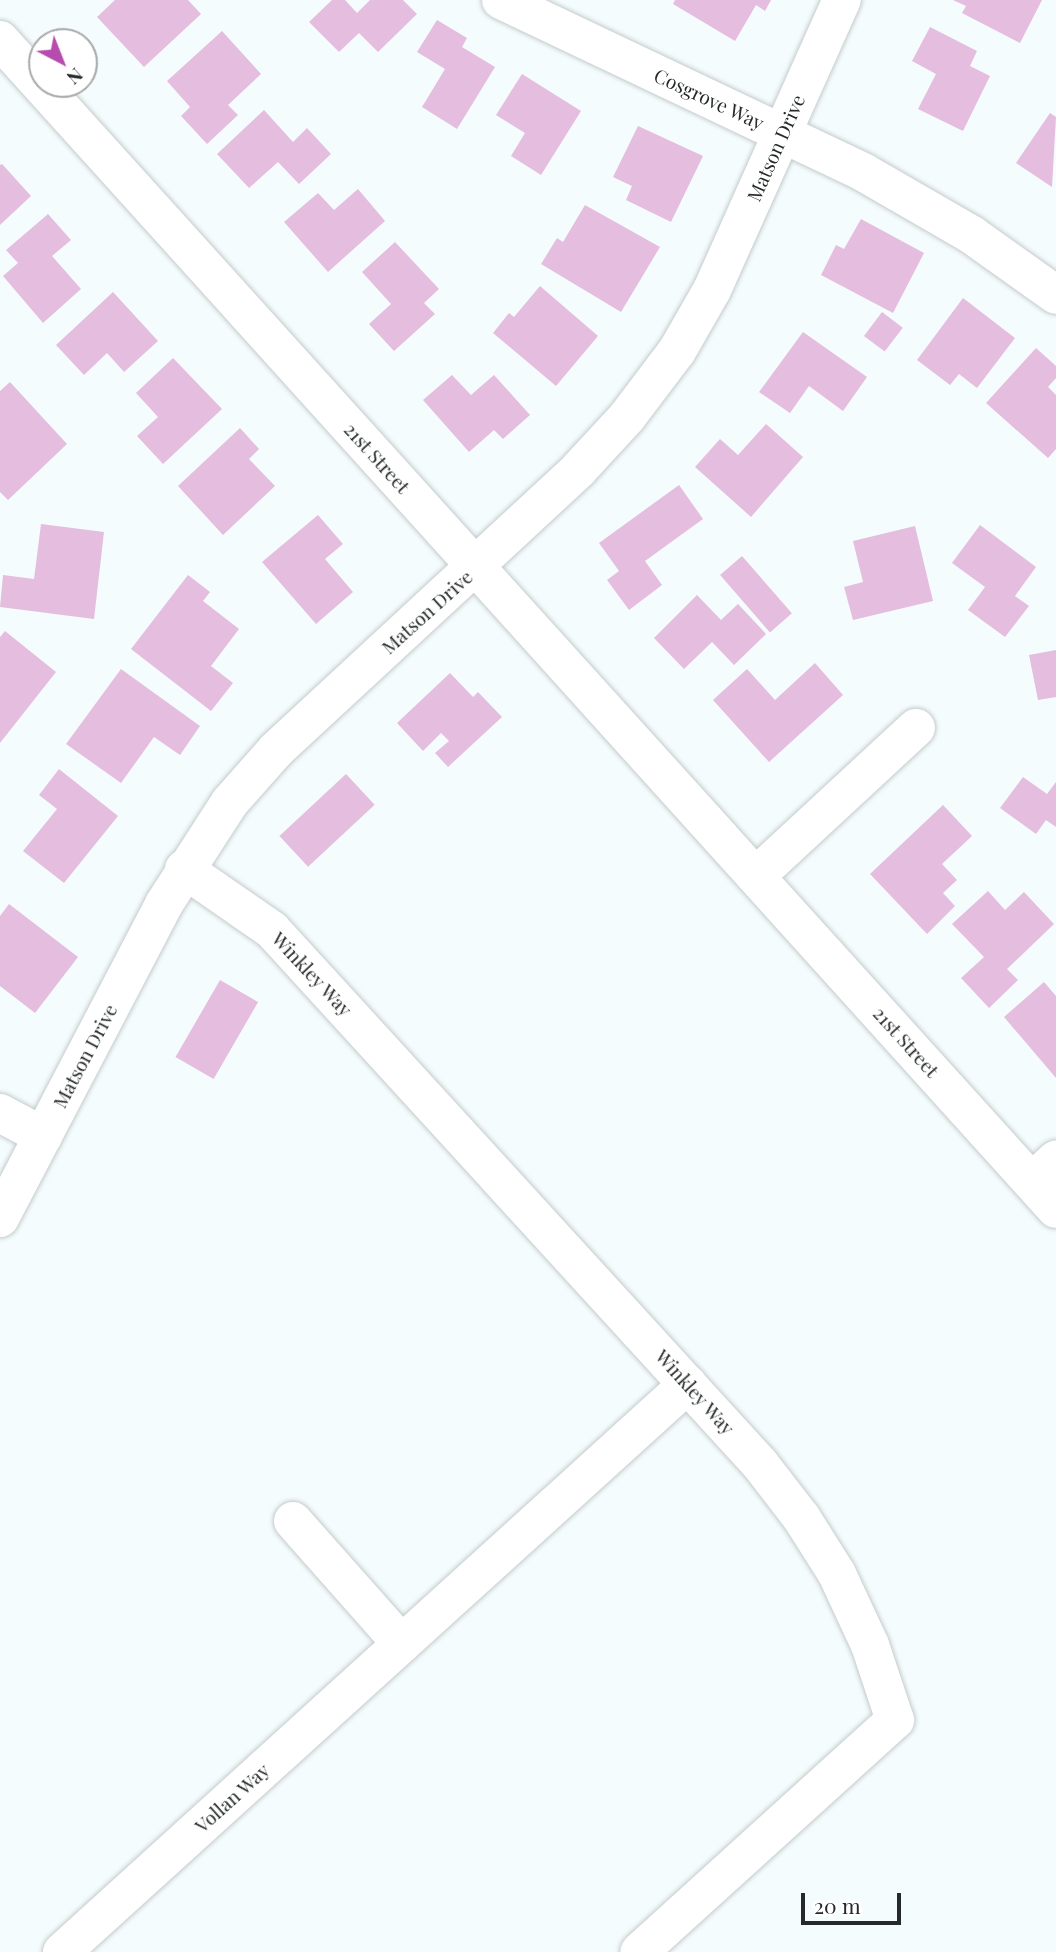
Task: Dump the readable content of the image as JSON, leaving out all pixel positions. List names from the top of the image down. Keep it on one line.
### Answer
{"streets":{"street":["Cosgrove Way","Matson Drive","21st Street","Winkley Way","Vollan Way"]},"crossings":[["Cosgrove Way","Matson Drive"],["Matson Drive","21st Street"],["Matson Drive","Winkley Way"],["Winkley Way","Vollan Way"]],"scale_bar":"20 m","north":"bottom right"}
